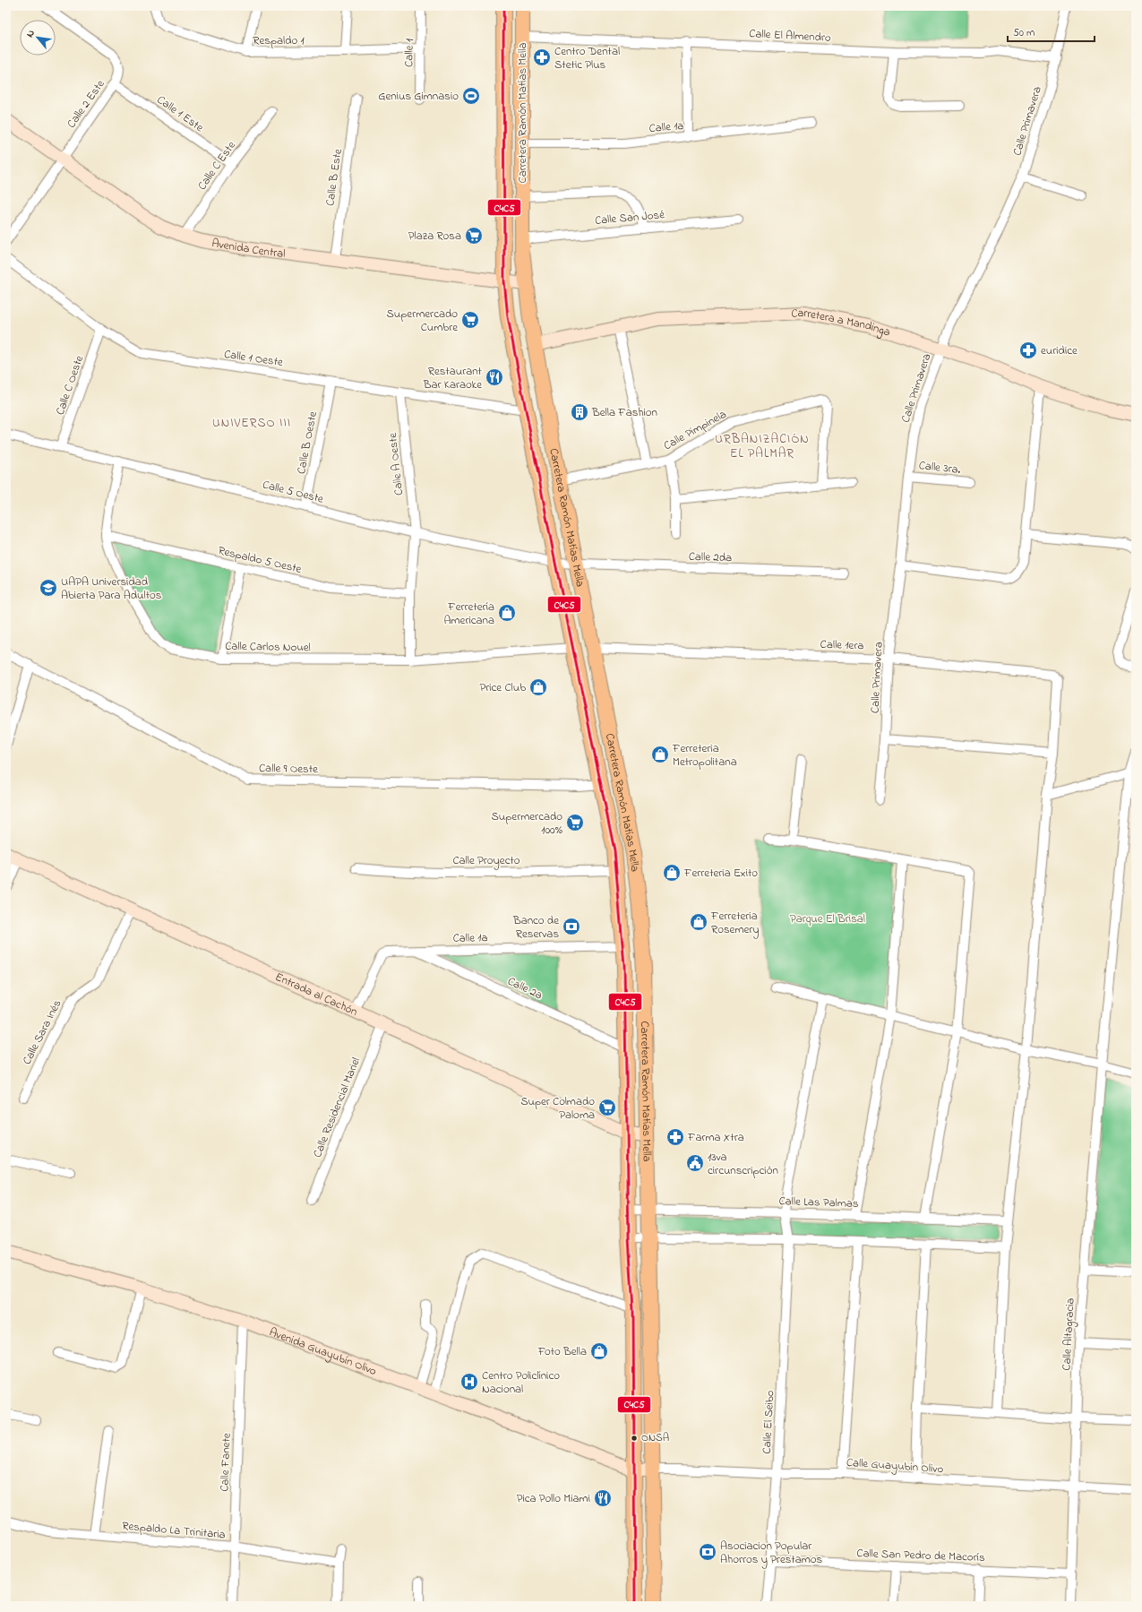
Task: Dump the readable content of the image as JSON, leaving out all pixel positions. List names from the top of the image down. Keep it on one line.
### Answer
{"streets":{"main road":["Carretera Ramón Matías Mella"],"street":["Calle El Almendro","Respaldo 1","Calle 1","Calle 2 Este","Calle 1 Este","Calle Primavera","Calle 1a","Calle C Este","Calle B Este","Calle San José","Avenida Central","Carretera a Mandinga","Calle 1 Oeste","Calle C Oeste","Calle Pimpinela","Calle B Oeste","Calle A Oeste","Calle 3ra.","Calle 5 Oeste","Calle 2da","Respaldo 5 Oeste","Calle 1era","Calle Carlos Nouel","Calle 9 Oeste","Calle Proyecto","Calle 2a","Entrada al Cachón","Calle Sara Inés","Calle Residencial Mariel","Calle Las Palmas","Calle Altagracia","Avenida Guayubín Olivo","Calle El Seibo","Calle Fanete","Calle Guayubin Olivo","Respaldo La Trinitaria","Calle San Pedro de Macorís"]},"crossings":[["Calle El Almendro","Carretera Ramón Matías Mella"],["Calle El Almendro","Calle Primavera"],["Respaldo 1","Calle 1"],["Calle 2 Este","Calle 1 Este"],["Calle 2 Este","Avenida Central"],["Carretera Ramón Matías Mella","Calle 1a"],["Carretera Ramón Matías Mella","Calle San José"],["Carretera Ramón Matías Mella","Avenida Central"],["Carretera Ramón Matías Mella","Carretera a Mandinga"],["Carretera Ramón Matías Mella","Calle 1 Oeste"],["Carretera Ramón Matías Mella","Calle Pimpinela"],["Carretera Ramón Matías Mella","Calle 5 Oeste"],["Carretera Ramón Matías Mella","Calle 2da"],["Carretera Ramón Matías Mella","Calle 1era"],["Carretera Ramón Matías Mella","Calle Carlos Nouel"],["Carretera Ramón Matías Mella","Calle 9 Oeste"],["Carretera Ramón Matías Mella","Calle Proyecto"],["Carretera Ramón Matías Mella","Calle 2a"],["Carretera Ramón Matías Mella","Entrada al Cachón"],["Carretera Ramón Matías Mella","Calle Las Palmas"],["Carretera Ramón Matías Mella","Avenida Guayubín Olivo"],["Carretera Ramón Matías Mella","Calle Guayubin Olivo"],["Calle 1 Este","Calle C Este"],["Calle Primavera","Carretera a Mandinga"],["Calle Primavera","Calle 3ra."],["Calle Primavera","Calle 1era"],["Calle 1a","Calle 2a"],["Calle 1a","Entrada al Cachón"],["Calle C Este","Avenida Central"],["Calle B Este","Avenida Central"],["Calle 1 Oeste","Calle C Oeste"],["Calle 1 Oeste","Calle B Oeste"],["Calle 1 Oeste","Calle A Oeste"],["Calle C Oeste","Calle 5 Oeste"],["Calle B Oeste","Calle 5 Oeste"],["Calle A Oeste","Calle 5 Oeste"],["Calle A Oeste","Respaldo 5 Oeste"],["Calle A Oeste","Calle Carlos Nouel"],["Calle 5 Oeste","Calle 2da"],["Calle 5 Oeste","Calle Carlos Nouel"],["Respaldo 5 Oeste","Calle Carlos Nouel"],["Entrada al Cachón","Calle Sara Inés"],["Entrada al Cachón","Calle Residencial Mariel"],["Calle Las Palmas","Calle El Seibo"],["Calle Altagracia","Calle Guayubin Olivo"],["Calle Altagracia","Calle San Pedro de Macorís"],["Avenida Guayubín Olivo","Calle Fanete"],["Calle El Seibo","Calle Guayubin Olivo"],["Calle El Seibo","Calle San Pedro de Macorís"],["Calle Fanete","Respaldo La Trinitaria"]],"districts":["UNIVERSO III","URBANIZACIÓN EL PALMAR"],"parks":["Parque El Brisal"],"places":{"pharmacy":["Centro Dental Stetic Plus","euridice","Farma Xtra"],"sports":["Genius Gimnasio"],"supermarket":["Plaza Rosa","Supermercado Cumbre","Supermercado 100%","Super Colmado Paloma"],"restaurant":["Restaurant Bar Karaoke","Pica Pollo Miami"],"building":["Bella Fashion"],"school or university":["UAPA Universidad Abierta Para Adultos"],"shop":["Ferretería Americana","Price Club","Ferreteria Metropolitana","Ferreteria Exito","Ferreteria Rosemery","Foto Bella"],"bank":["Banco de Reservas","Asociacion Popular Ahorros y Prestamos"],"public building":["13va circunscripción"],"hospital":["Centro Policlínico Nacional"],"other":["ONSA"]},"lines":["transit line C4C5"],"scale_bar":"50 m","north":"top left"}
